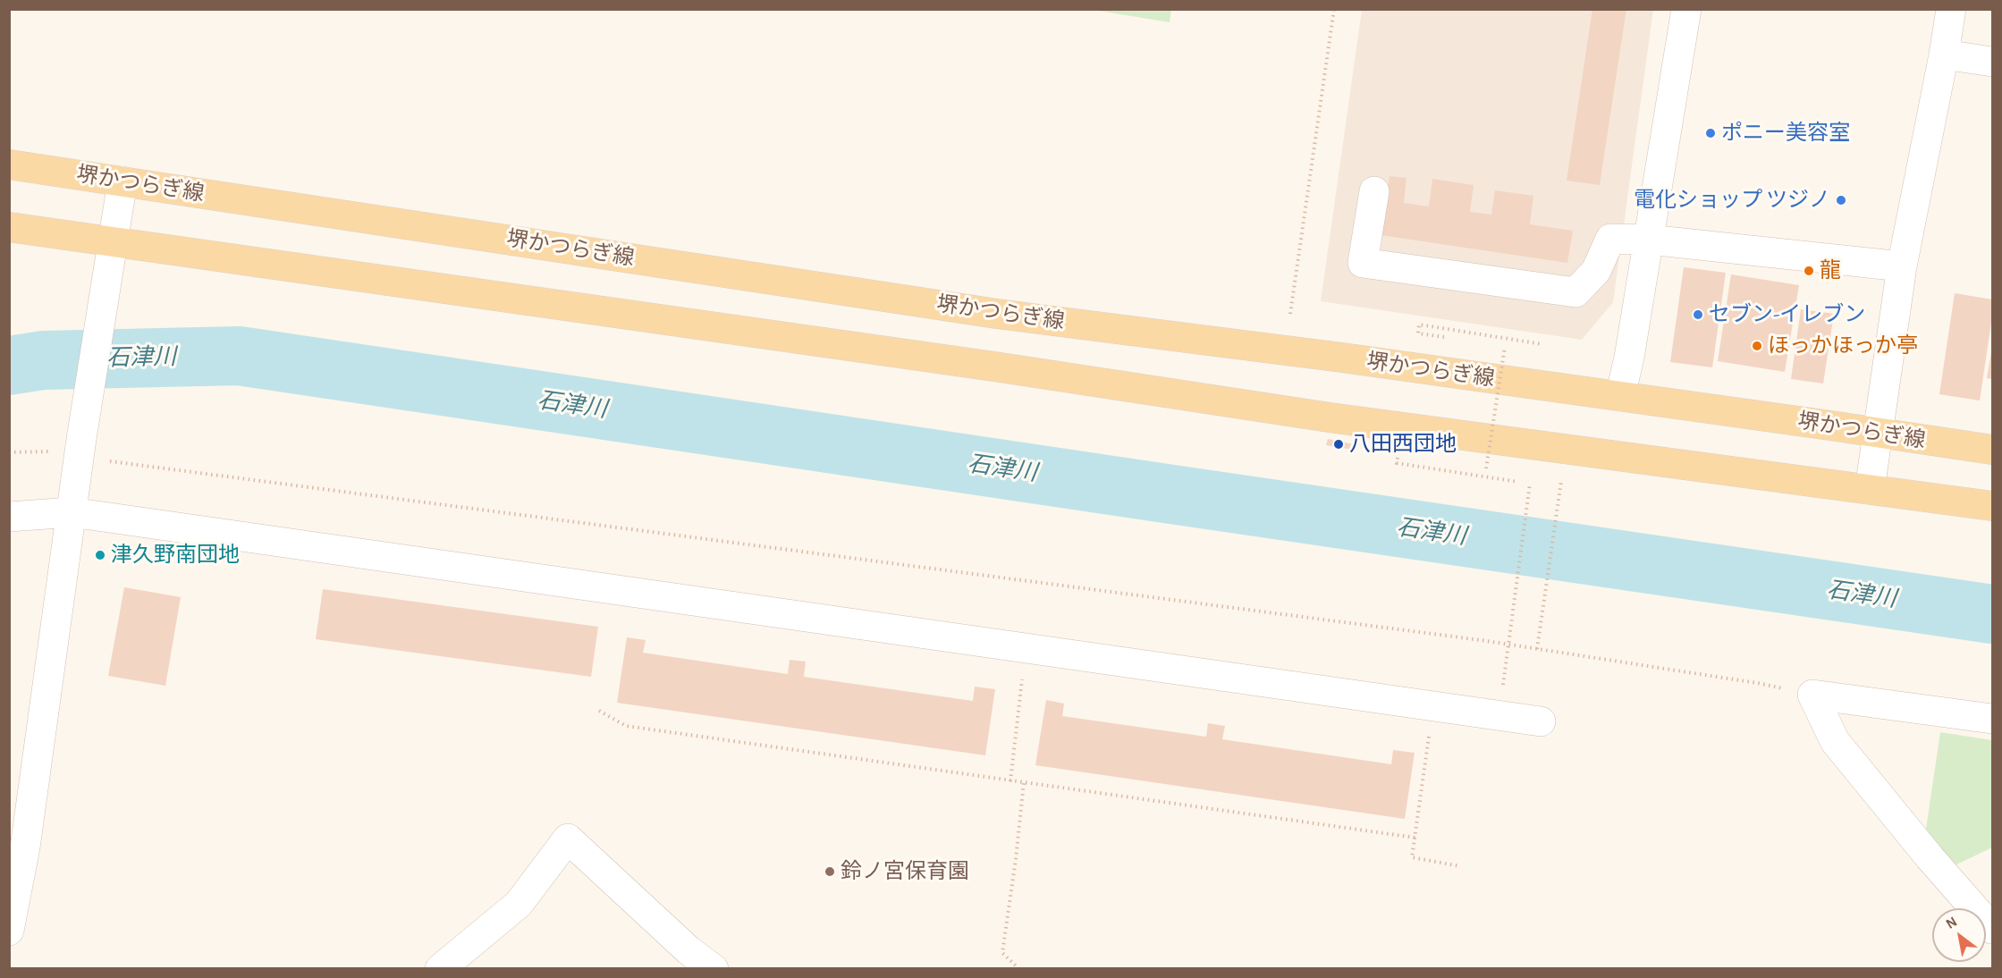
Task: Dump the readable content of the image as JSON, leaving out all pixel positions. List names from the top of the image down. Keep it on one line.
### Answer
{"streets":{"main road":["堺かつらぎ線"]},"water":["石津川"],"places":["ポニー美容室","電化ショップ ツジノ","龍","セブン-イレブン","ほっかほっか亭","八田西団地","津久野南団地","鈴ノ宮保育園"],"north":"top left"}
